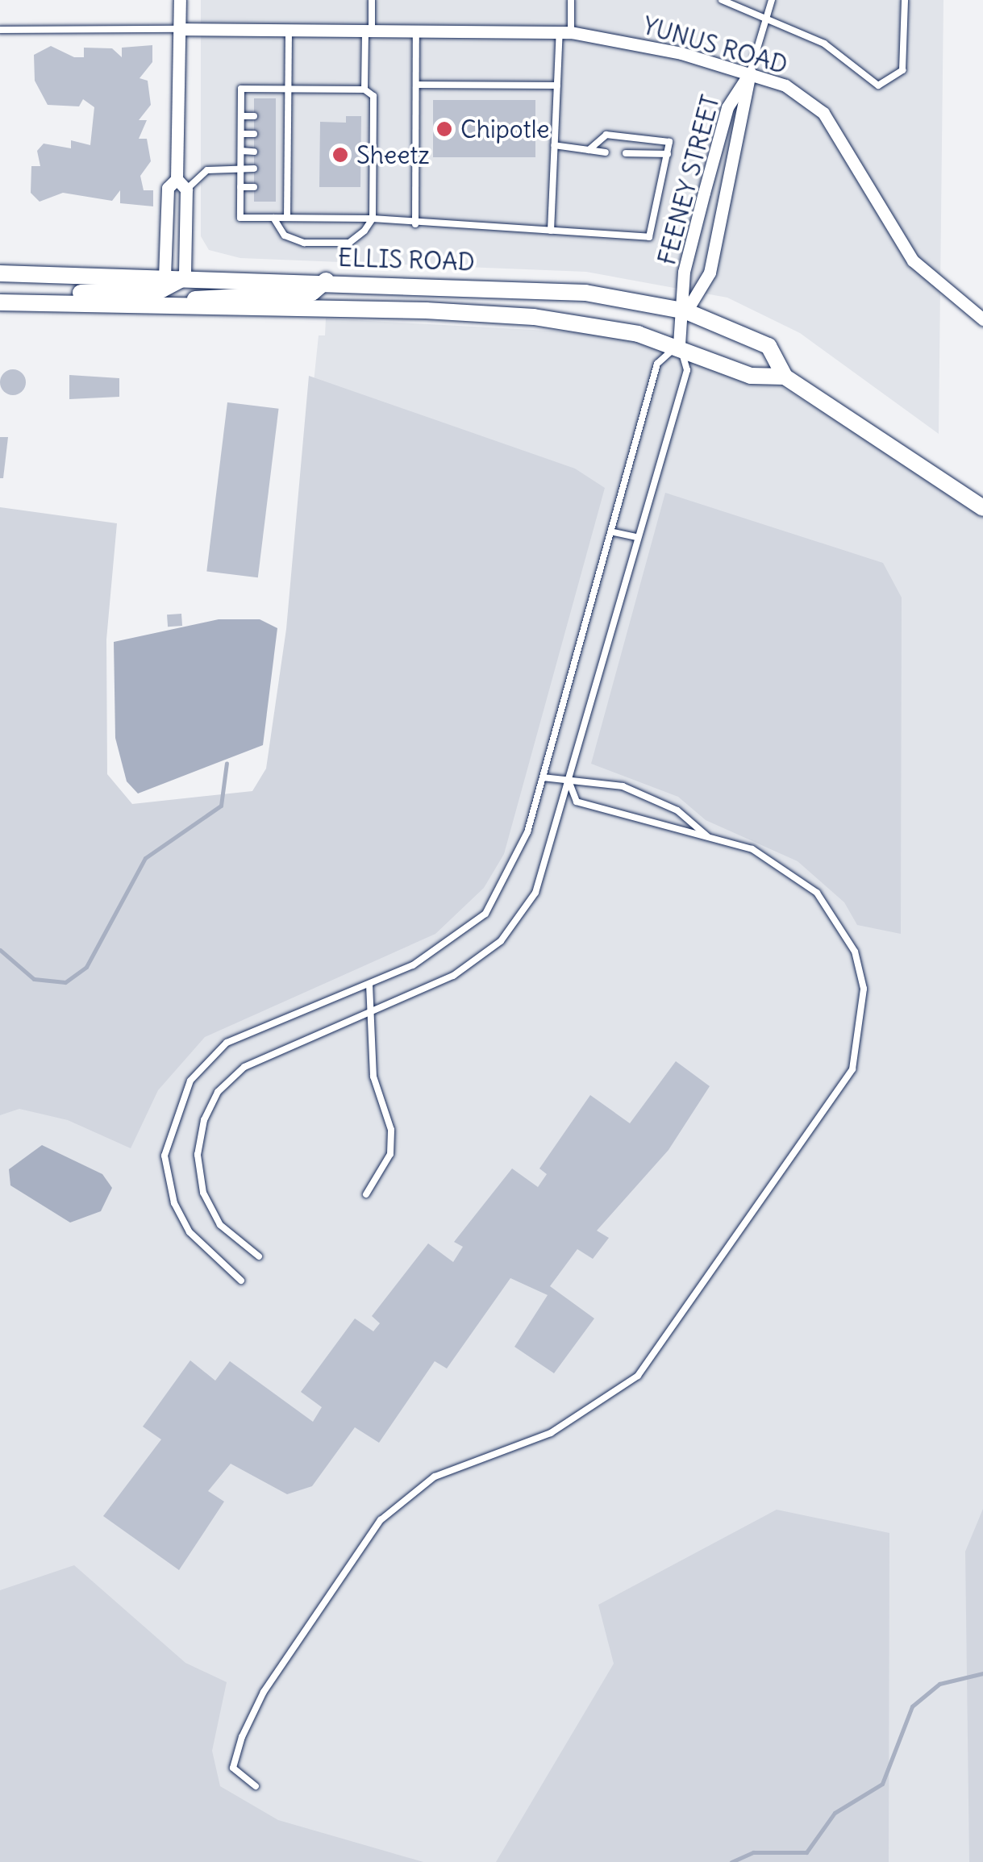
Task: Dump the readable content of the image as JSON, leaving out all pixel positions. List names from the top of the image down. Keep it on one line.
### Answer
{"streets":{"main road":["ELLIS ROAD"],"street":["YUNUS ROAD","FEENEY STREET"]},"crossings":[["YUNUS ROAD","FEENEY STREET"],["FEENEY STREET","ELLIS ROAD"]],"places":["Chipotle","Sheetz"]}
